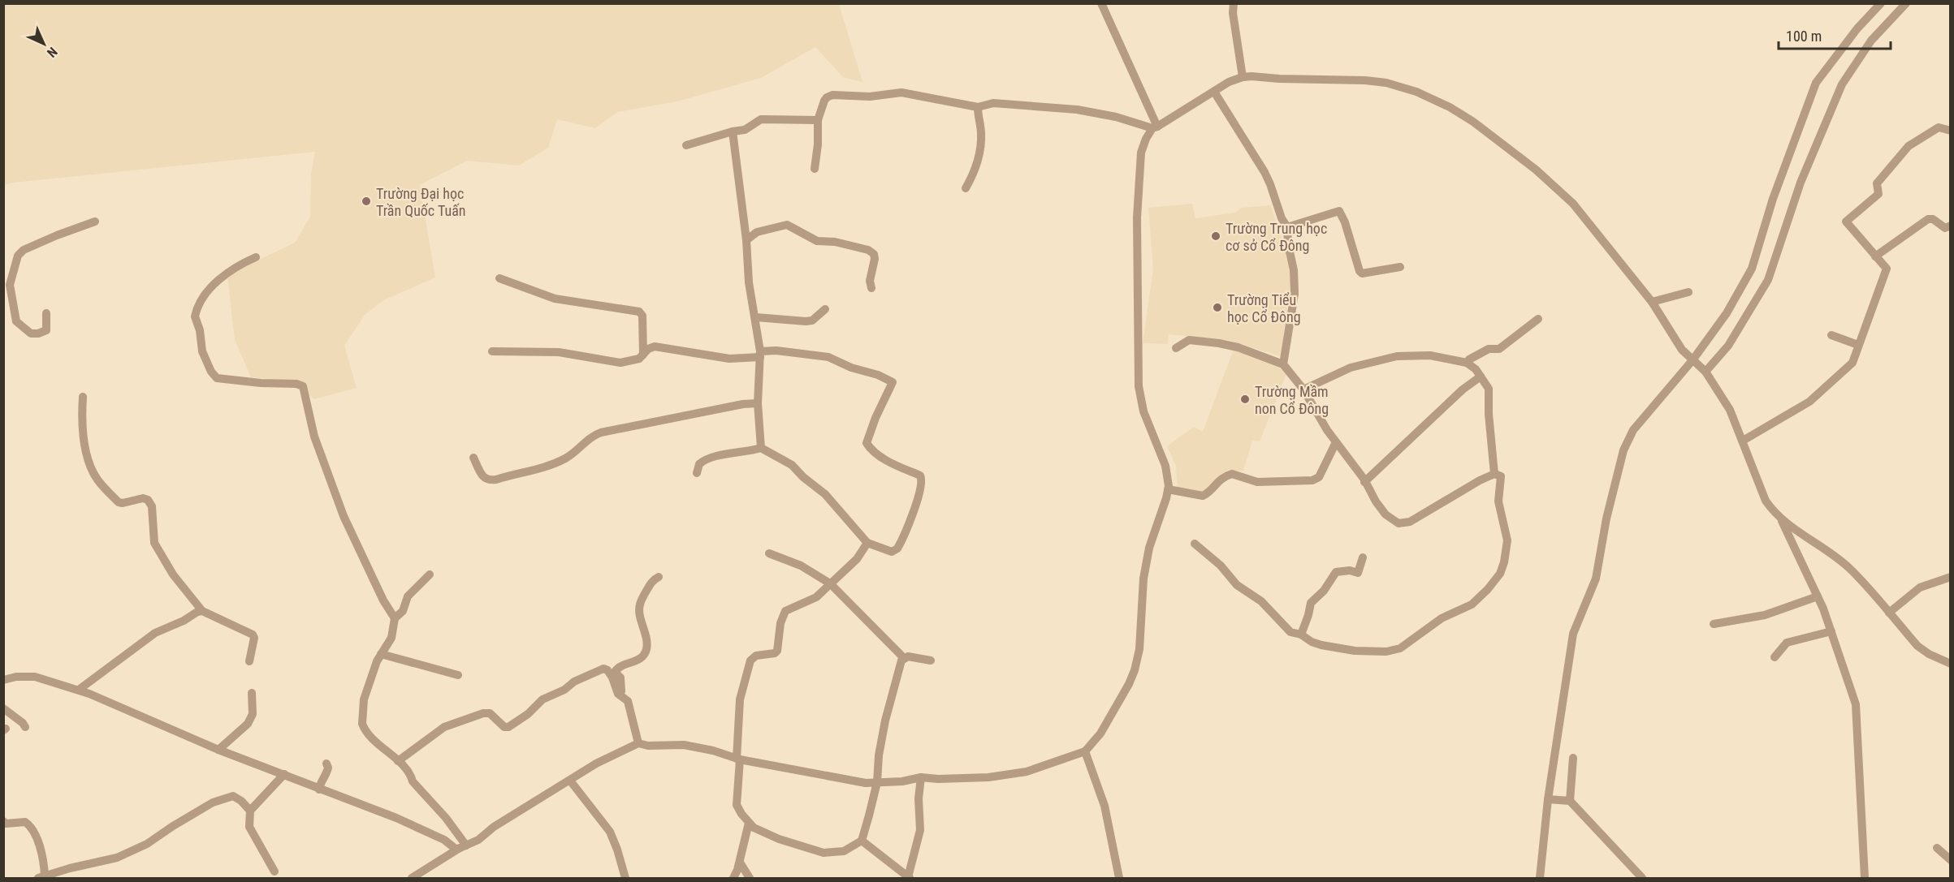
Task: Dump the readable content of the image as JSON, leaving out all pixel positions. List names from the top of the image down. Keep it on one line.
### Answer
{"places":["Trường Đại học Trần Quốc Tuấn","Trường Trung học cơ sở Cổ Đông","Trường Tiểu học Cổ Đông","Trường Mầm non Cổ Đông"],"scale_bar":"100 m","north":"bottom right"}
